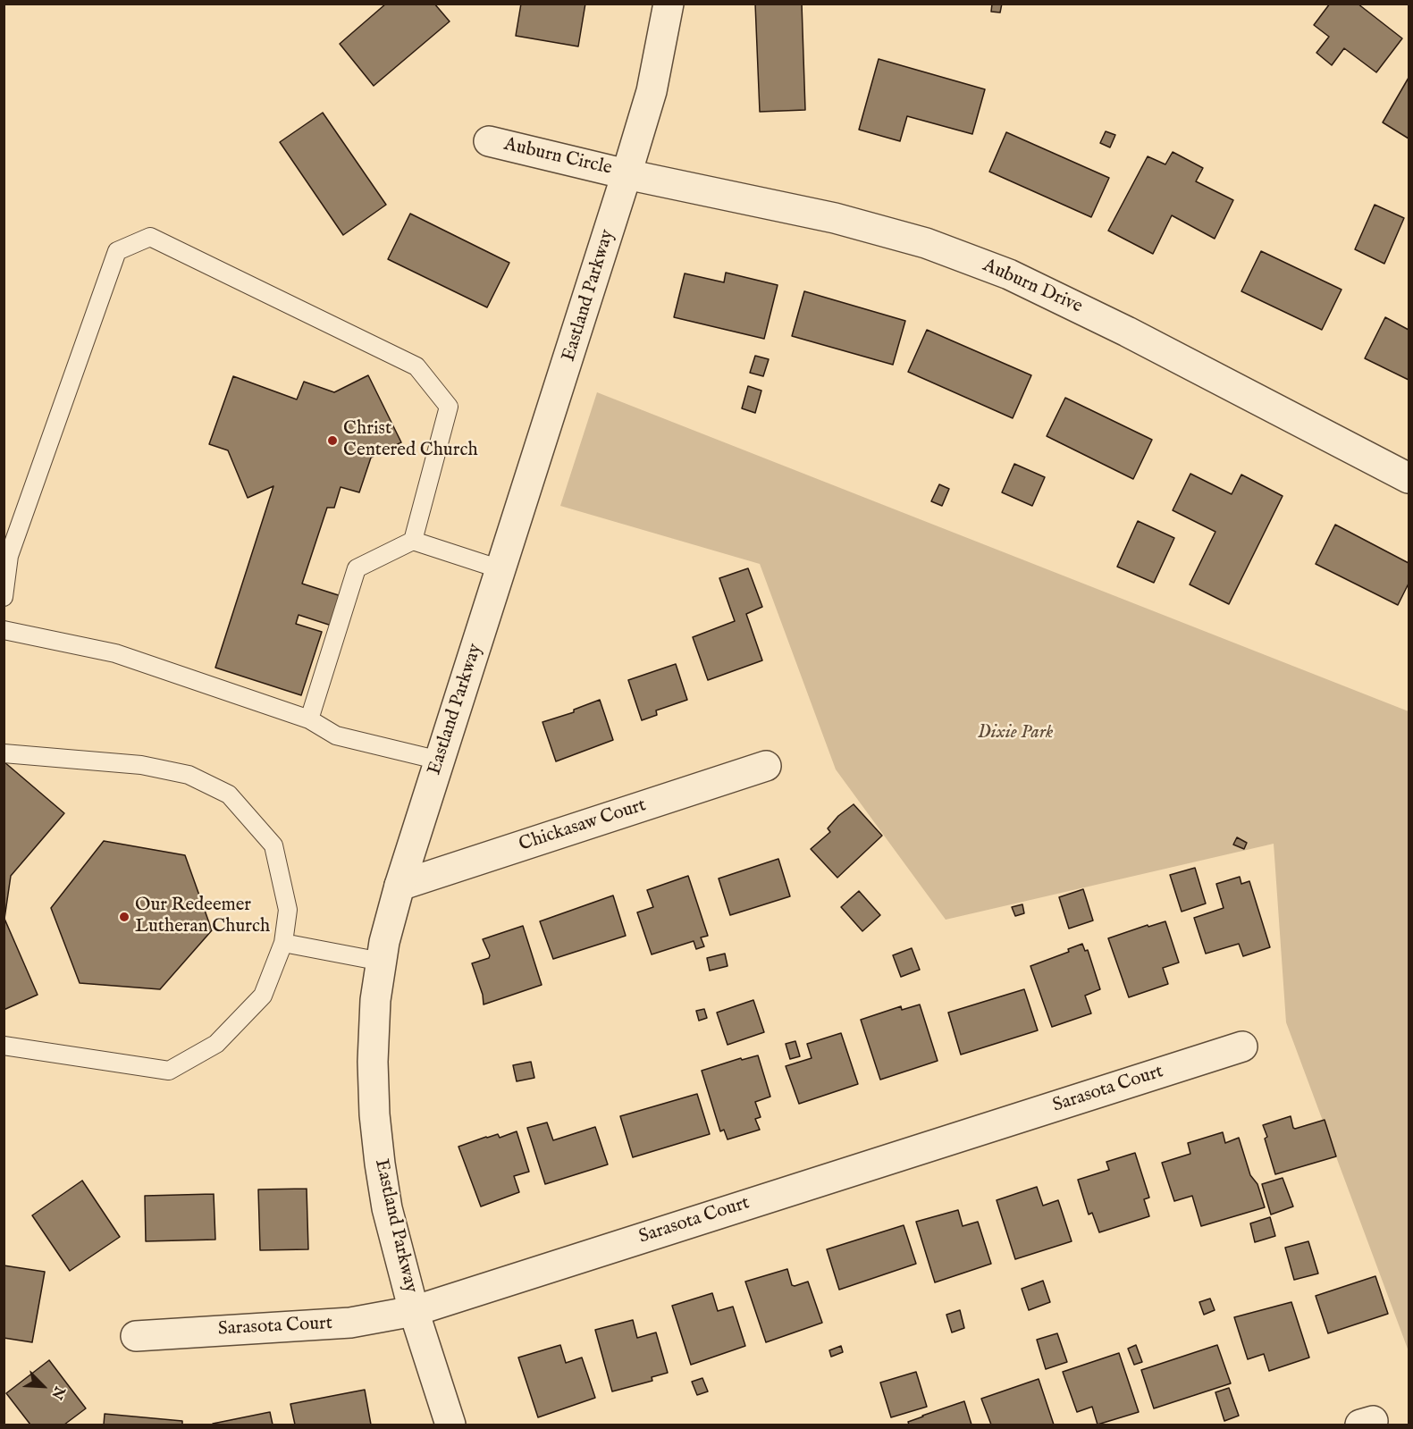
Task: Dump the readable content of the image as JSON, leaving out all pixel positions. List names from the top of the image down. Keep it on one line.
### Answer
{"streets":{"street":["Auburn Circle","Auburn Drive","Eastland Parkway","Chickasaw Court","Sarasota Court"]},"crossings":[["Auburn Circle","Auburn Drive"],["Auburn Circle","Eastland Parkway"],["Auburn Drive","Eastland Parkway"],["Eastland Parkway","Chickasaw Court"],["Eastland Parkway","Sarasota Court"]],"parks":["Dixie Park"],"places":["Christ Centered Church","Our Redeemer Lutheran Church"],"north":"bottom right"}
